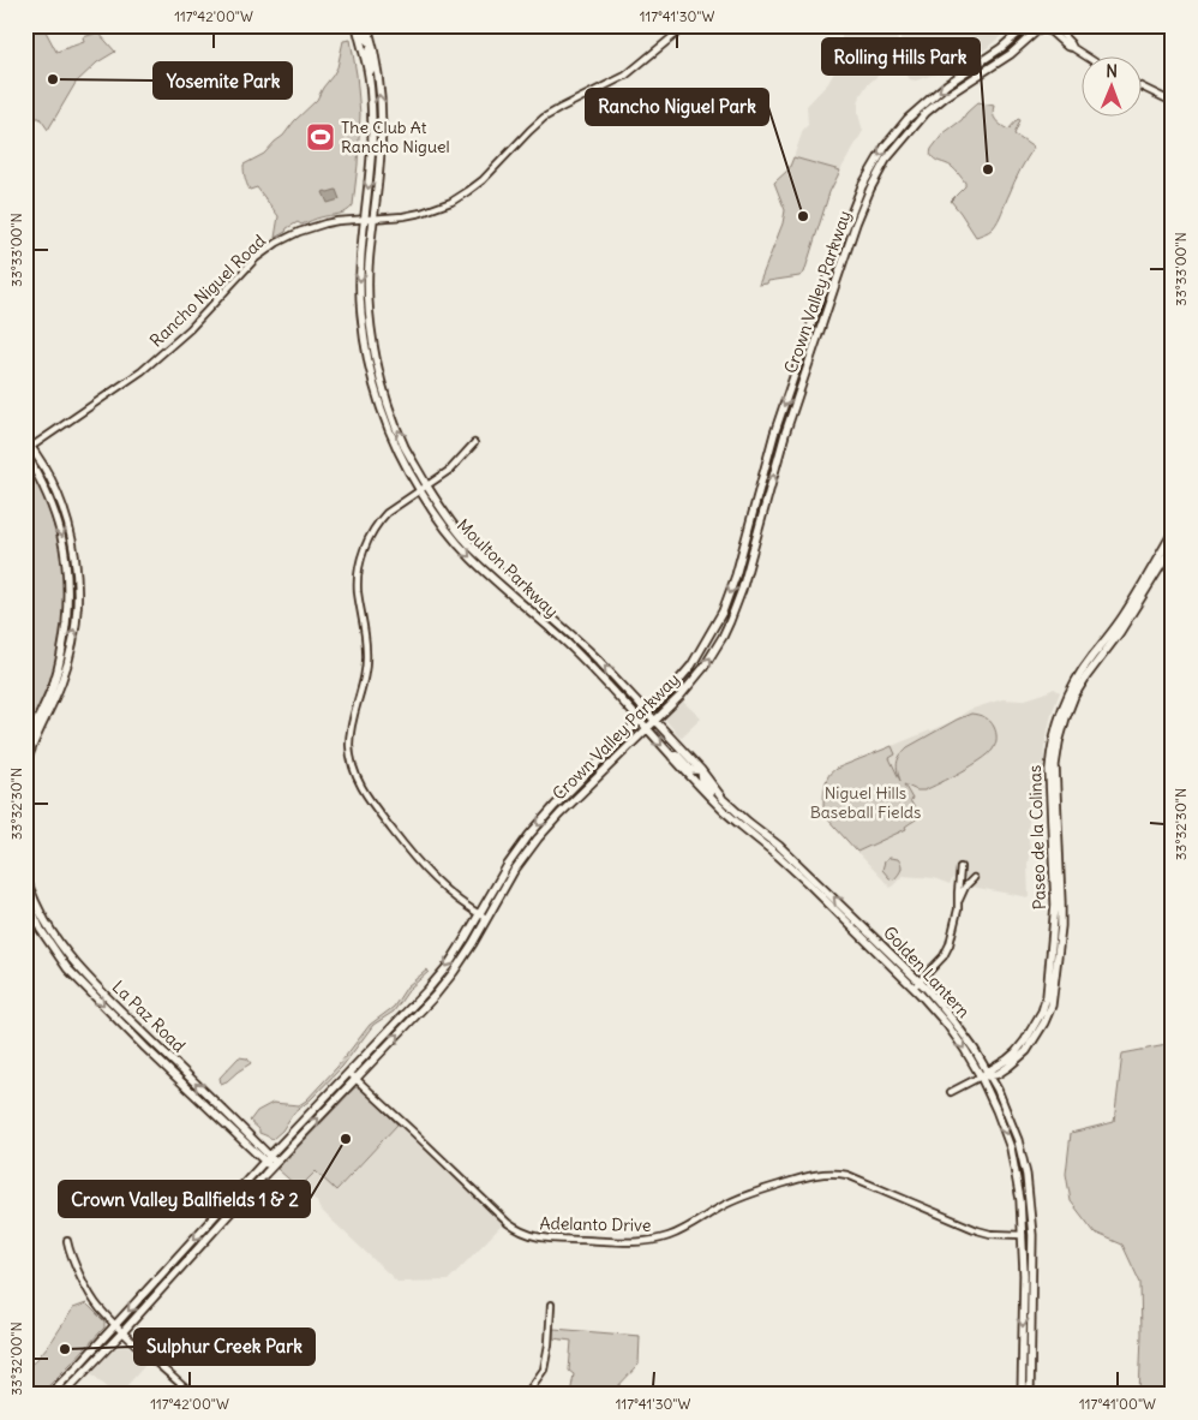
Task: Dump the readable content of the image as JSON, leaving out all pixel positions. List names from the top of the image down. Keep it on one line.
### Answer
{"streets":{"main road":["Crown Valley Parkway","Moulton Parkway","Paseo de la Colinas","Golden Lantern","La Paz Road"],"street":["Rancho Niguel Road","Adelanto Drive"]},"crossings":[["Rancho Niguel Road","Moulton Parkway"],["Crown Valley Parkway","Moulton Parkway"],["Crown Valley Parkway","Golden Lantern"],["Crown Valley Parkway","La Paz Road"],["Crown Valley Parkway","Adelanto Drive"],["Moulton Parkway","Golden Lantern"],["Paseo de la Colinas","Golden Lantern"],["Golden Lantern","Adelanto Drive"]],"parks":["Niguel Hills Baseball Fields"],"places":{"other":["Yosemite Park","Rolling Hills Park","Rancho Niguel Park","Crown Valley Ballfields 1 & 2","Sulphur Creek Park"],"sports":["The Club At Rancho Niguel"]},"north":"top","coordinates":["117°42'00\"W","117°41'30\"W","33°33'00\"N","33°32'30\"N","33°32'00\"N","117°41'00\"W"]}
